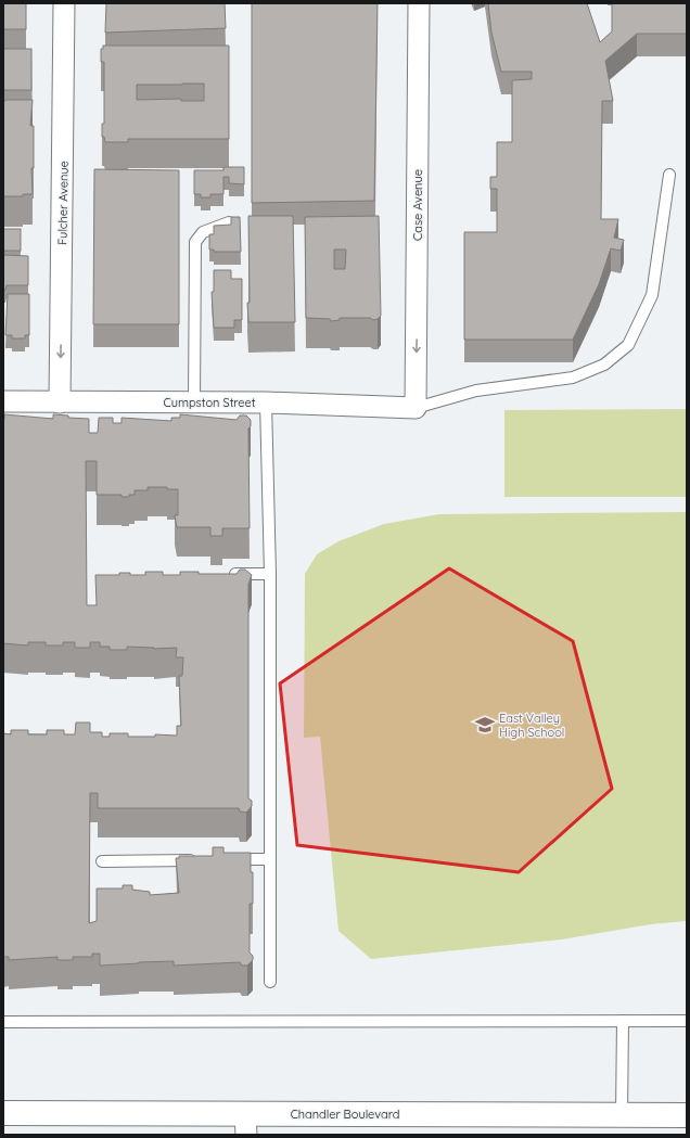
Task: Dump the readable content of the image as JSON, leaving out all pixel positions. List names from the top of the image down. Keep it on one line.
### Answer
{"streets":{"street":["Fulcher Avenue","Case Avenue","Cumpston Street","Chandler Boulevard"]},"crossings":[["Fulcher Avenue","Cumpston Street"],["Case Avenue","Cumpston Street"]],"one_way":["Fulcher Avenue","Case Avenue"],"places":{"school or university":["East Valley High School"]}}
